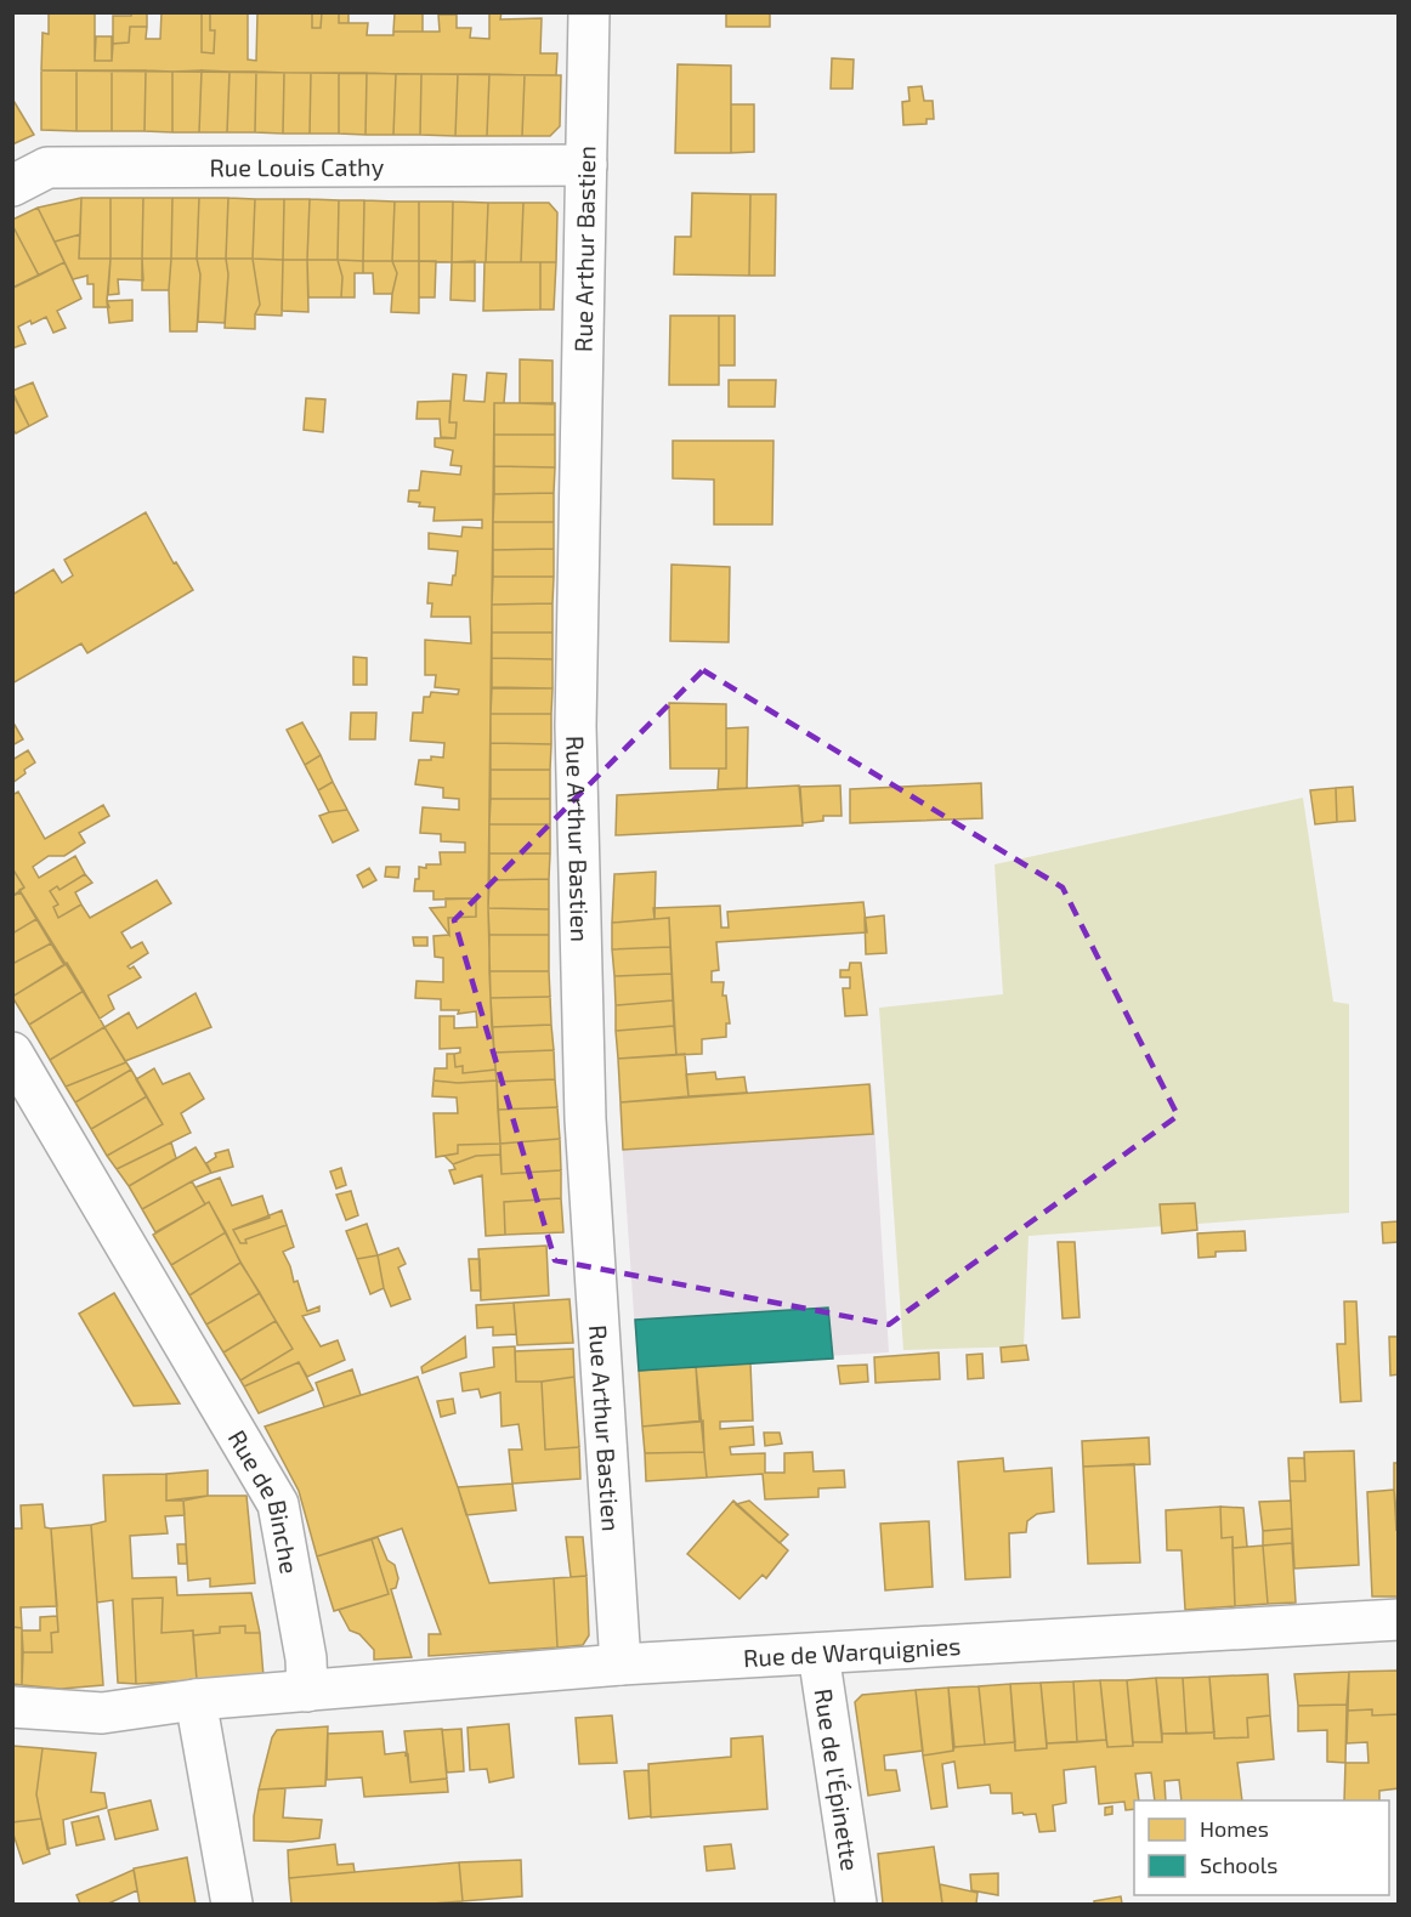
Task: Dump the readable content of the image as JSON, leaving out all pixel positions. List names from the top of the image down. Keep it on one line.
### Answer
{"streets":{"street":["Rue Louis Cathy","Rue Arthur Bastien","Rue de Binche","Rue de Warquignies","Rue de l'Épinette"]},"crossings":[["Rue Louis Cathy","Rue Arthur Bastien"],["Rue Arthur Bastien","Rue de Warquignies"],["Rue de Binche","Rue de Warquignies"],["Rue de Warquignies","Rue de l'Épinette"]],"legend":["Homes","Schools"]}
